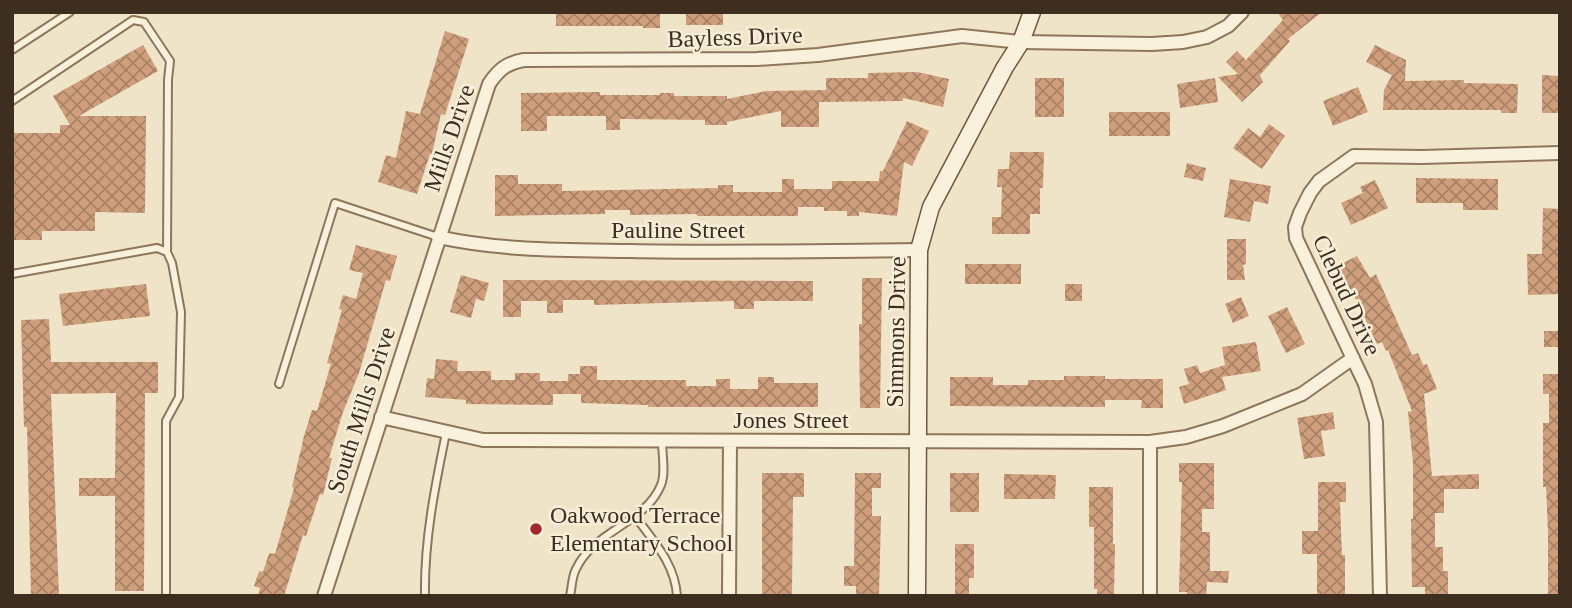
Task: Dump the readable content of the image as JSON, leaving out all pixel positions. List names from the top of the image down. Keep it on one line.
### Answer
{"streets":{"street":["Bayless Drive","Mills Drive","Pauline Street","Clebud Drive","Simmons Drive","South Mills Drive","Jones Street"]},"crossings":[["Bayless Drive","Mills Drive"],["Bayless Drive","Simmons Drive"],["Mills Drive","Pauline Street"],["Mills Drive","South Mills Drive"],["Pauline Street","Simmons Drive"],["Pauline Street","South Mills Drive"],["Clebud Drive","Jones Street"],["Simmons Drive","Jones Street"],["South Mills Drive","Jones Street"]],"places":["Oakwood Terrace Elementary School"]}
